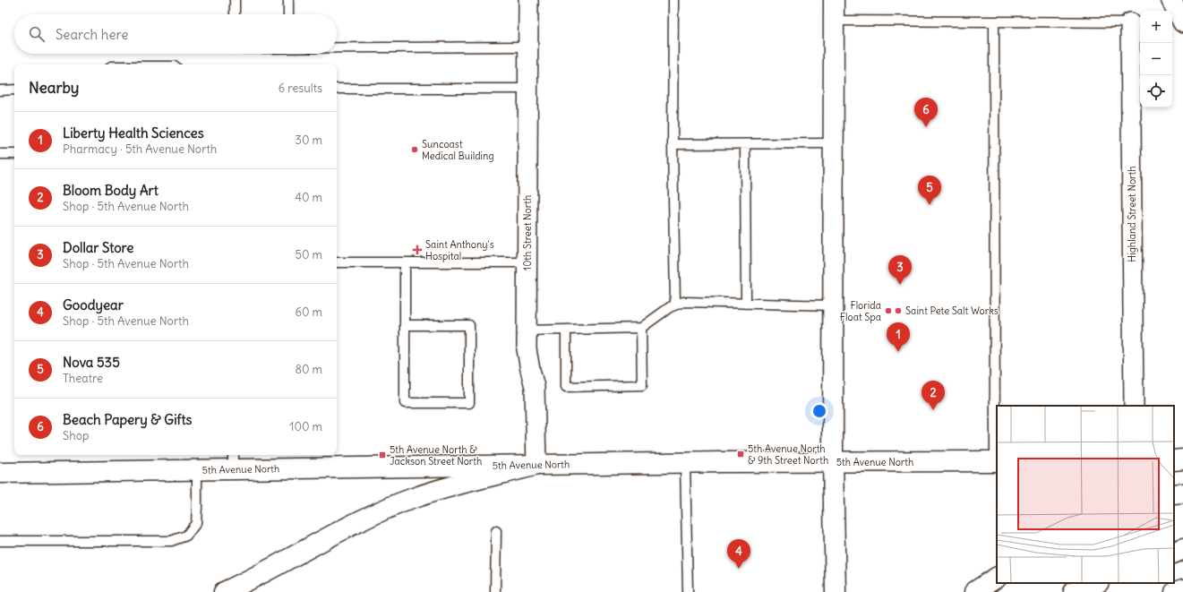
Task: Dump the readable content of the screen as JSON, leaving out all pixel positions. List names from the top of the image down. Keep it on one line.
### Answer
{"streets":{"main road":["5th Avenue North"],"street":["Highland Street North","10th Street North"]},"crossings":[["10th Street North","5th Avenue North"]],"places":{"other":["Suncoast Medical Building","Florida Float Spa","Saint Pete Salt Works"],"health":["Saint Anthony's Hospital"],"transit":["5th Avenue North & 9th Street North","5th Avenue North & Jackson Street North"]},"page":{"map_buttons":["+","−"],"search":"Search here","heading":["Nearby","6 results"],"pins":["6","5","3","1","2","4"],"list":[{"mark":"1","name":"Liberty Health Sciences","note":"Pharmacy · 5th Avenue North","value":"30 m"},{"mark":"2","name":"Bloom Body Art","note":"Shop · 5th Avenue North","value":"40 m"},{"mark":"3","name":"Dollar Store","note":"Shop · 5th Avenue North","value":"50 m"},{"mark":"4","name":"Goodyear","note":"Shop · 5th Avenue North","value":"60 m"},{"mark":"5","name":"Nova 535","note":"Theatre","value":"80 m"},{"mark":"6","name":"Beach Papery & Gifts","note":"Shop","value":"100 m"}]}}
